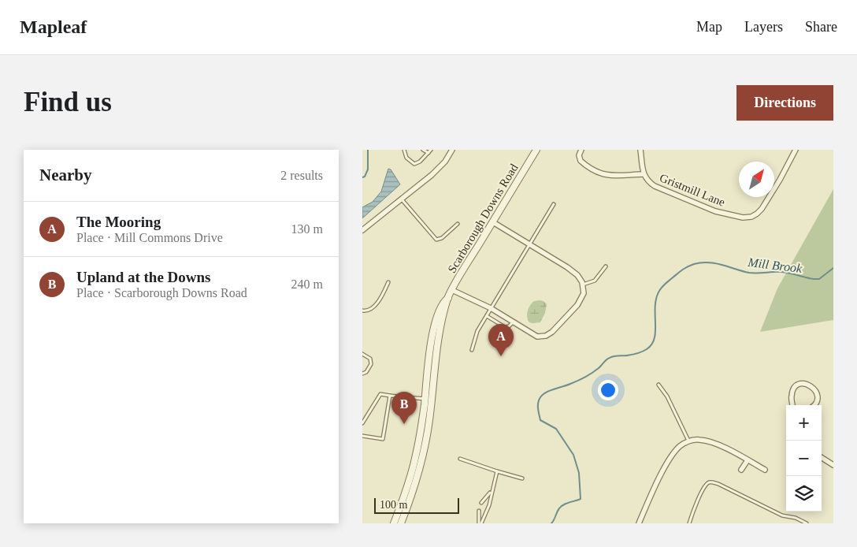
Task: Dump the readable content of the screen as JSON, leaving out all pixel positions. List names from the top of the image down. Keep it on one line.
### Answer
{"streets":{"street":["Gristmill Lane","Scarborough Downs Road"]},"water":["Mill Brook"],"scale_bar":"100 m","north":"top right","page":{"header":"Mapleaf","nav":["Map","Layers","Share"],"buttons":"Directions","title":"Find us","heading":["Nearby","2 results"],"list":[{"mark":"A","name":"The Mooring","note":"Place · Mill Commons Drive","value":"130 m"},{"mark":"B","name":"Upland at the Downs","note":"Place · Scarborough Downs Road","value":"240 m"}],"pins":["A","B"],"map_buttons":["+","−"],"scale":"100 m"}}
